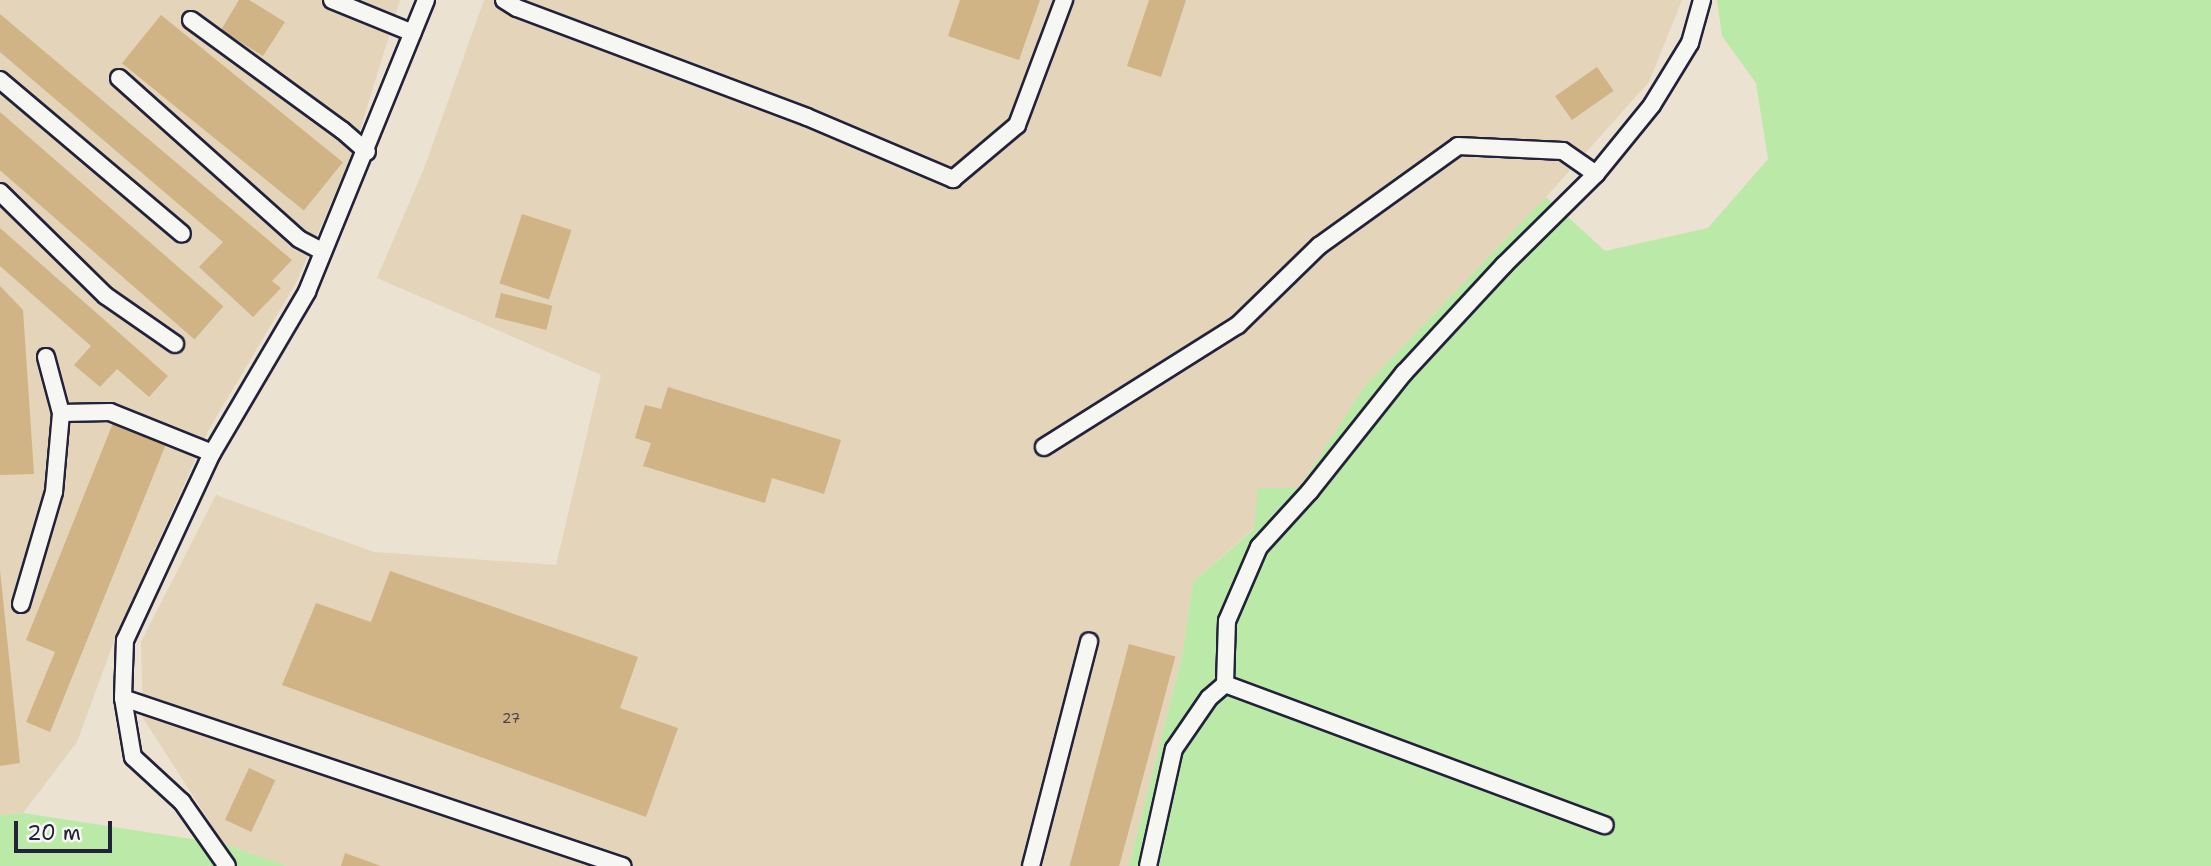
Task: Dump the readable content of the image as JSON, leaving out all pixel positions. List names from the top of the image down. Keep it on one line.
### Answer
{"house_numbers":["27"],"scale_bar":"20 m"}
